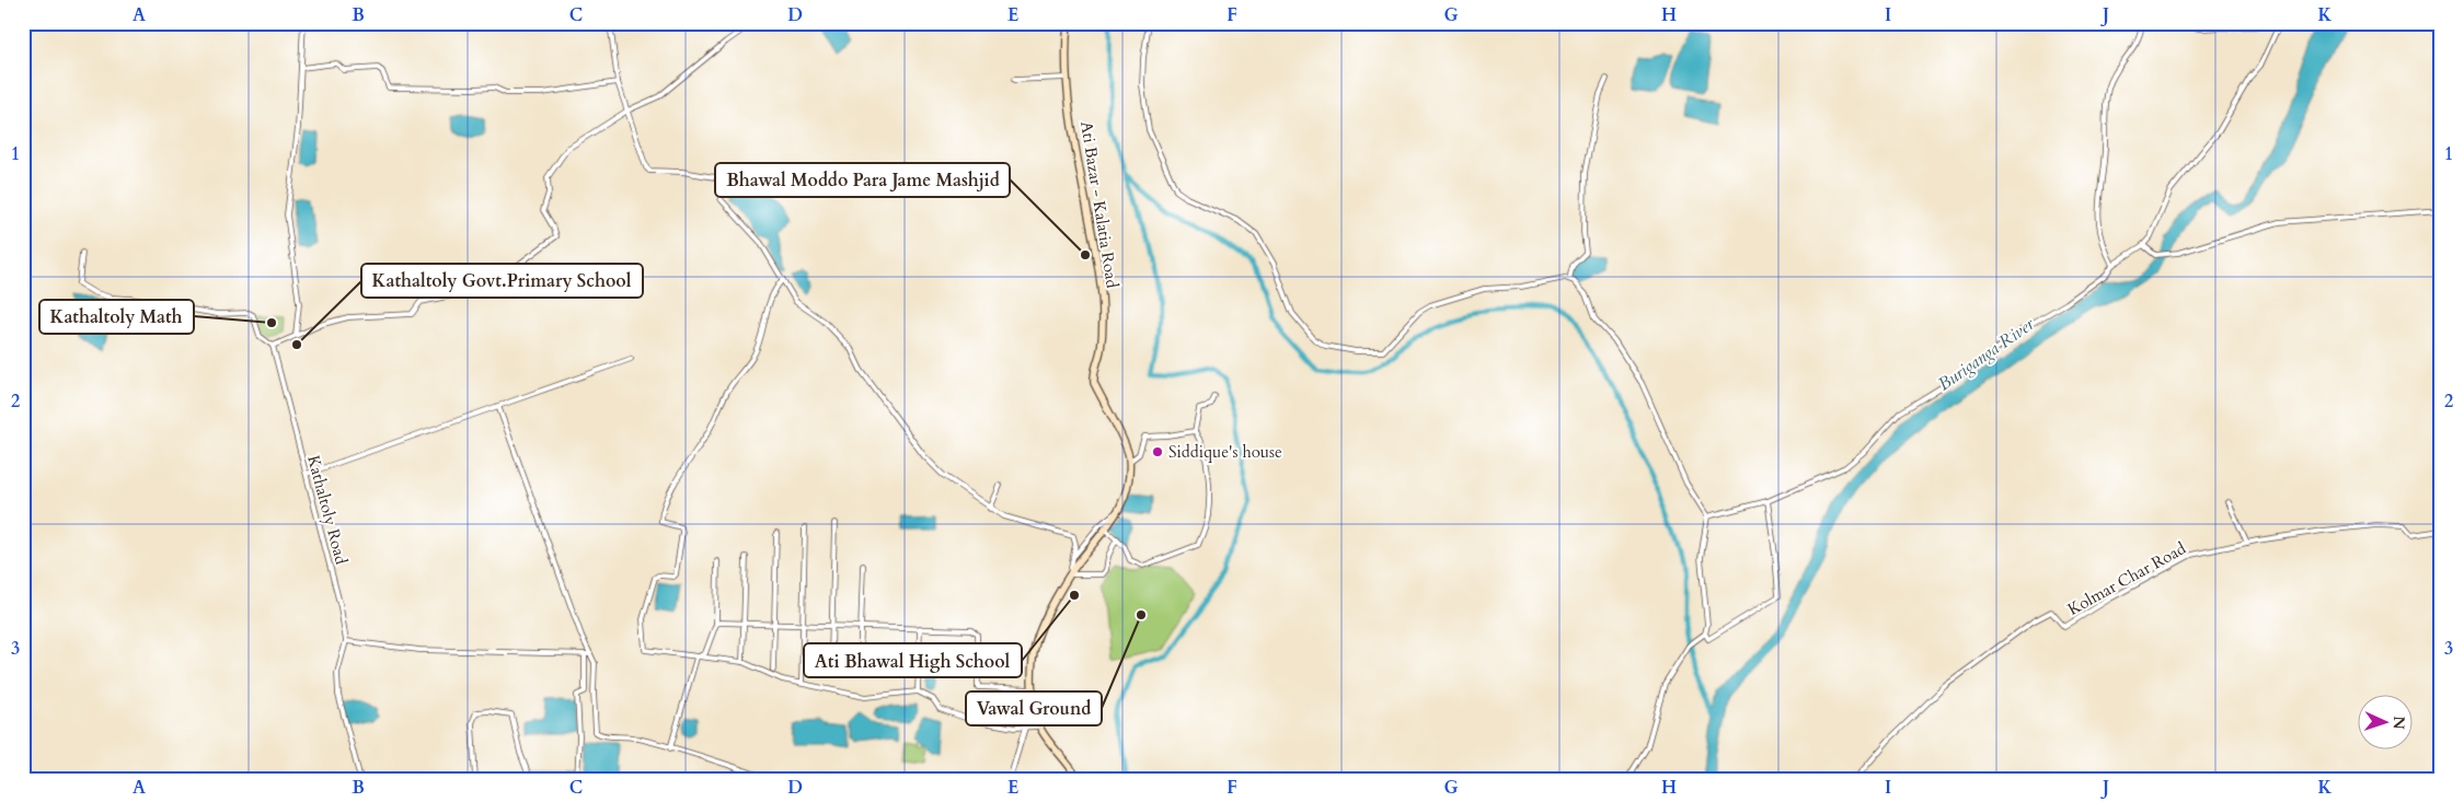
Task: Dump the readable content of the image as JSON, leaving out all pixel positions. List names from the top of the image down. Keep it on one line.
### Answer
{"streets":{"main road":["Ati Bazar - Kalatia Road"],"street":["Kathaltoly Road","Kolmar Char Road"]},"water":["Buriganga River"],"places":["Bhawal Moddo Para Jame Mashjid","Kathaltoly Math","Kathaltoly Govt.Primary School","Siddique's house","Ati Bhawal High School","Vawal Ground"],"north":"right","grid":{"columns":["A","B","C","D","E","F","G","H","I","J","K"],"rows":["1","2","3"]}}
